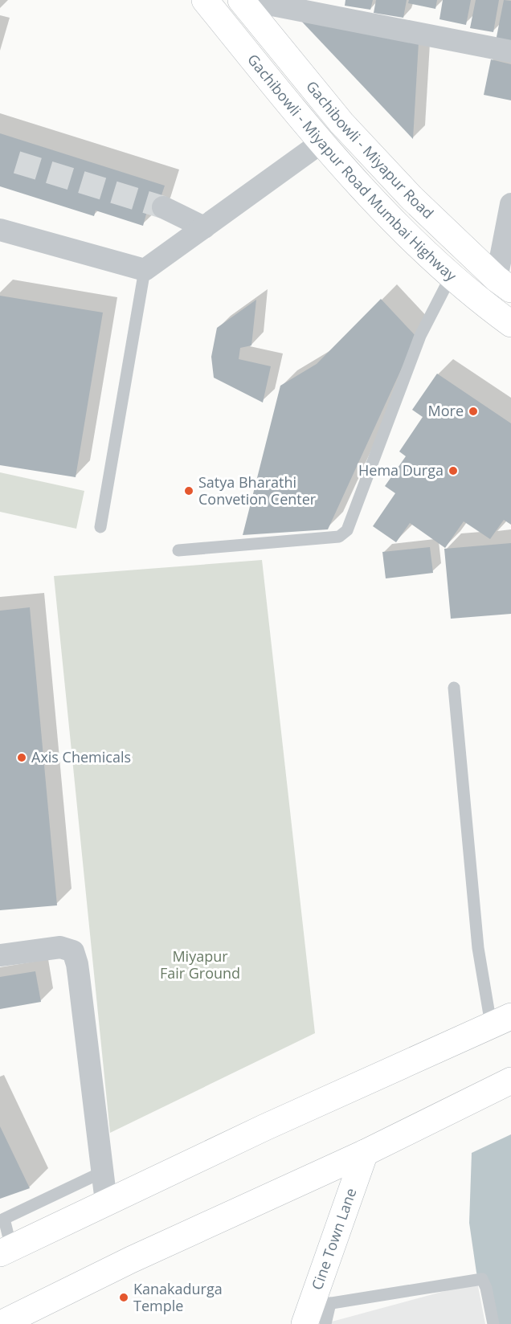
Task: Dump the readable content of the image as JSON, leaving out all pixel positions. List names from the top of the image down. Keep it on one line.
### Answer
{"streets":{"main road":["Gachibowli - Miyapur Road","Gachibowli - Miyapur Road Mumbai Highway","Cine Town Lane"]},"parks":["Miyapur Fair Ground"],"places":["More","Hema Durga","Satya Bharathi Convetion Center","Axis Chemicals","Kanakadurga Temple"]}
